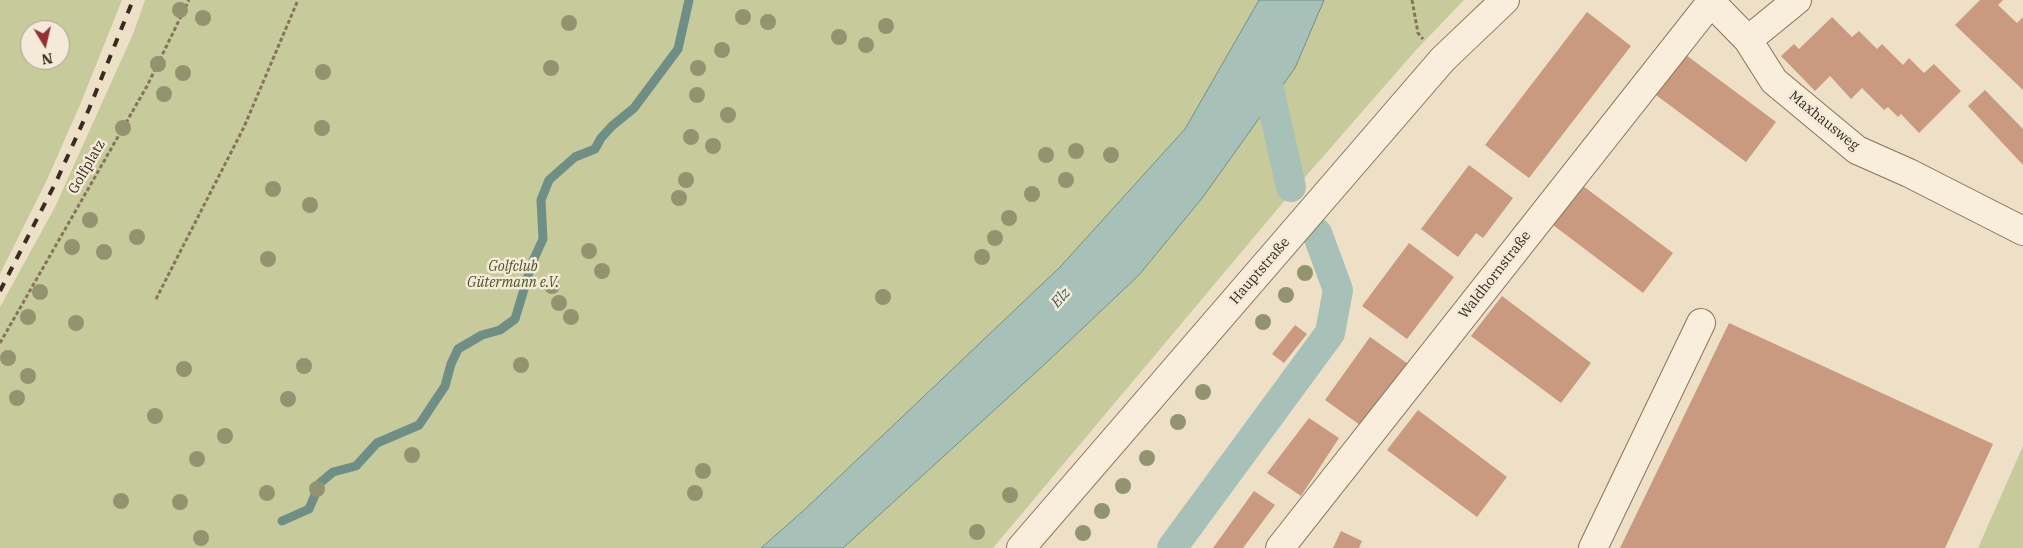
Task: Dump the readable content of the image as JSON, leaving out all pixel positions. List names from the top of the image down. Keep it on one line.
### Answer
{"streets":{"street":["Maxhausweg","Hauptstraße","Waldhornstraße"],"path":["Golfplatz"]},"crossings":[["Maxhausweg","Waldhornstraße"]],"water":["Elz"],"parks":["Golfclub Gütermann e.V."],"north":"bottom"}
